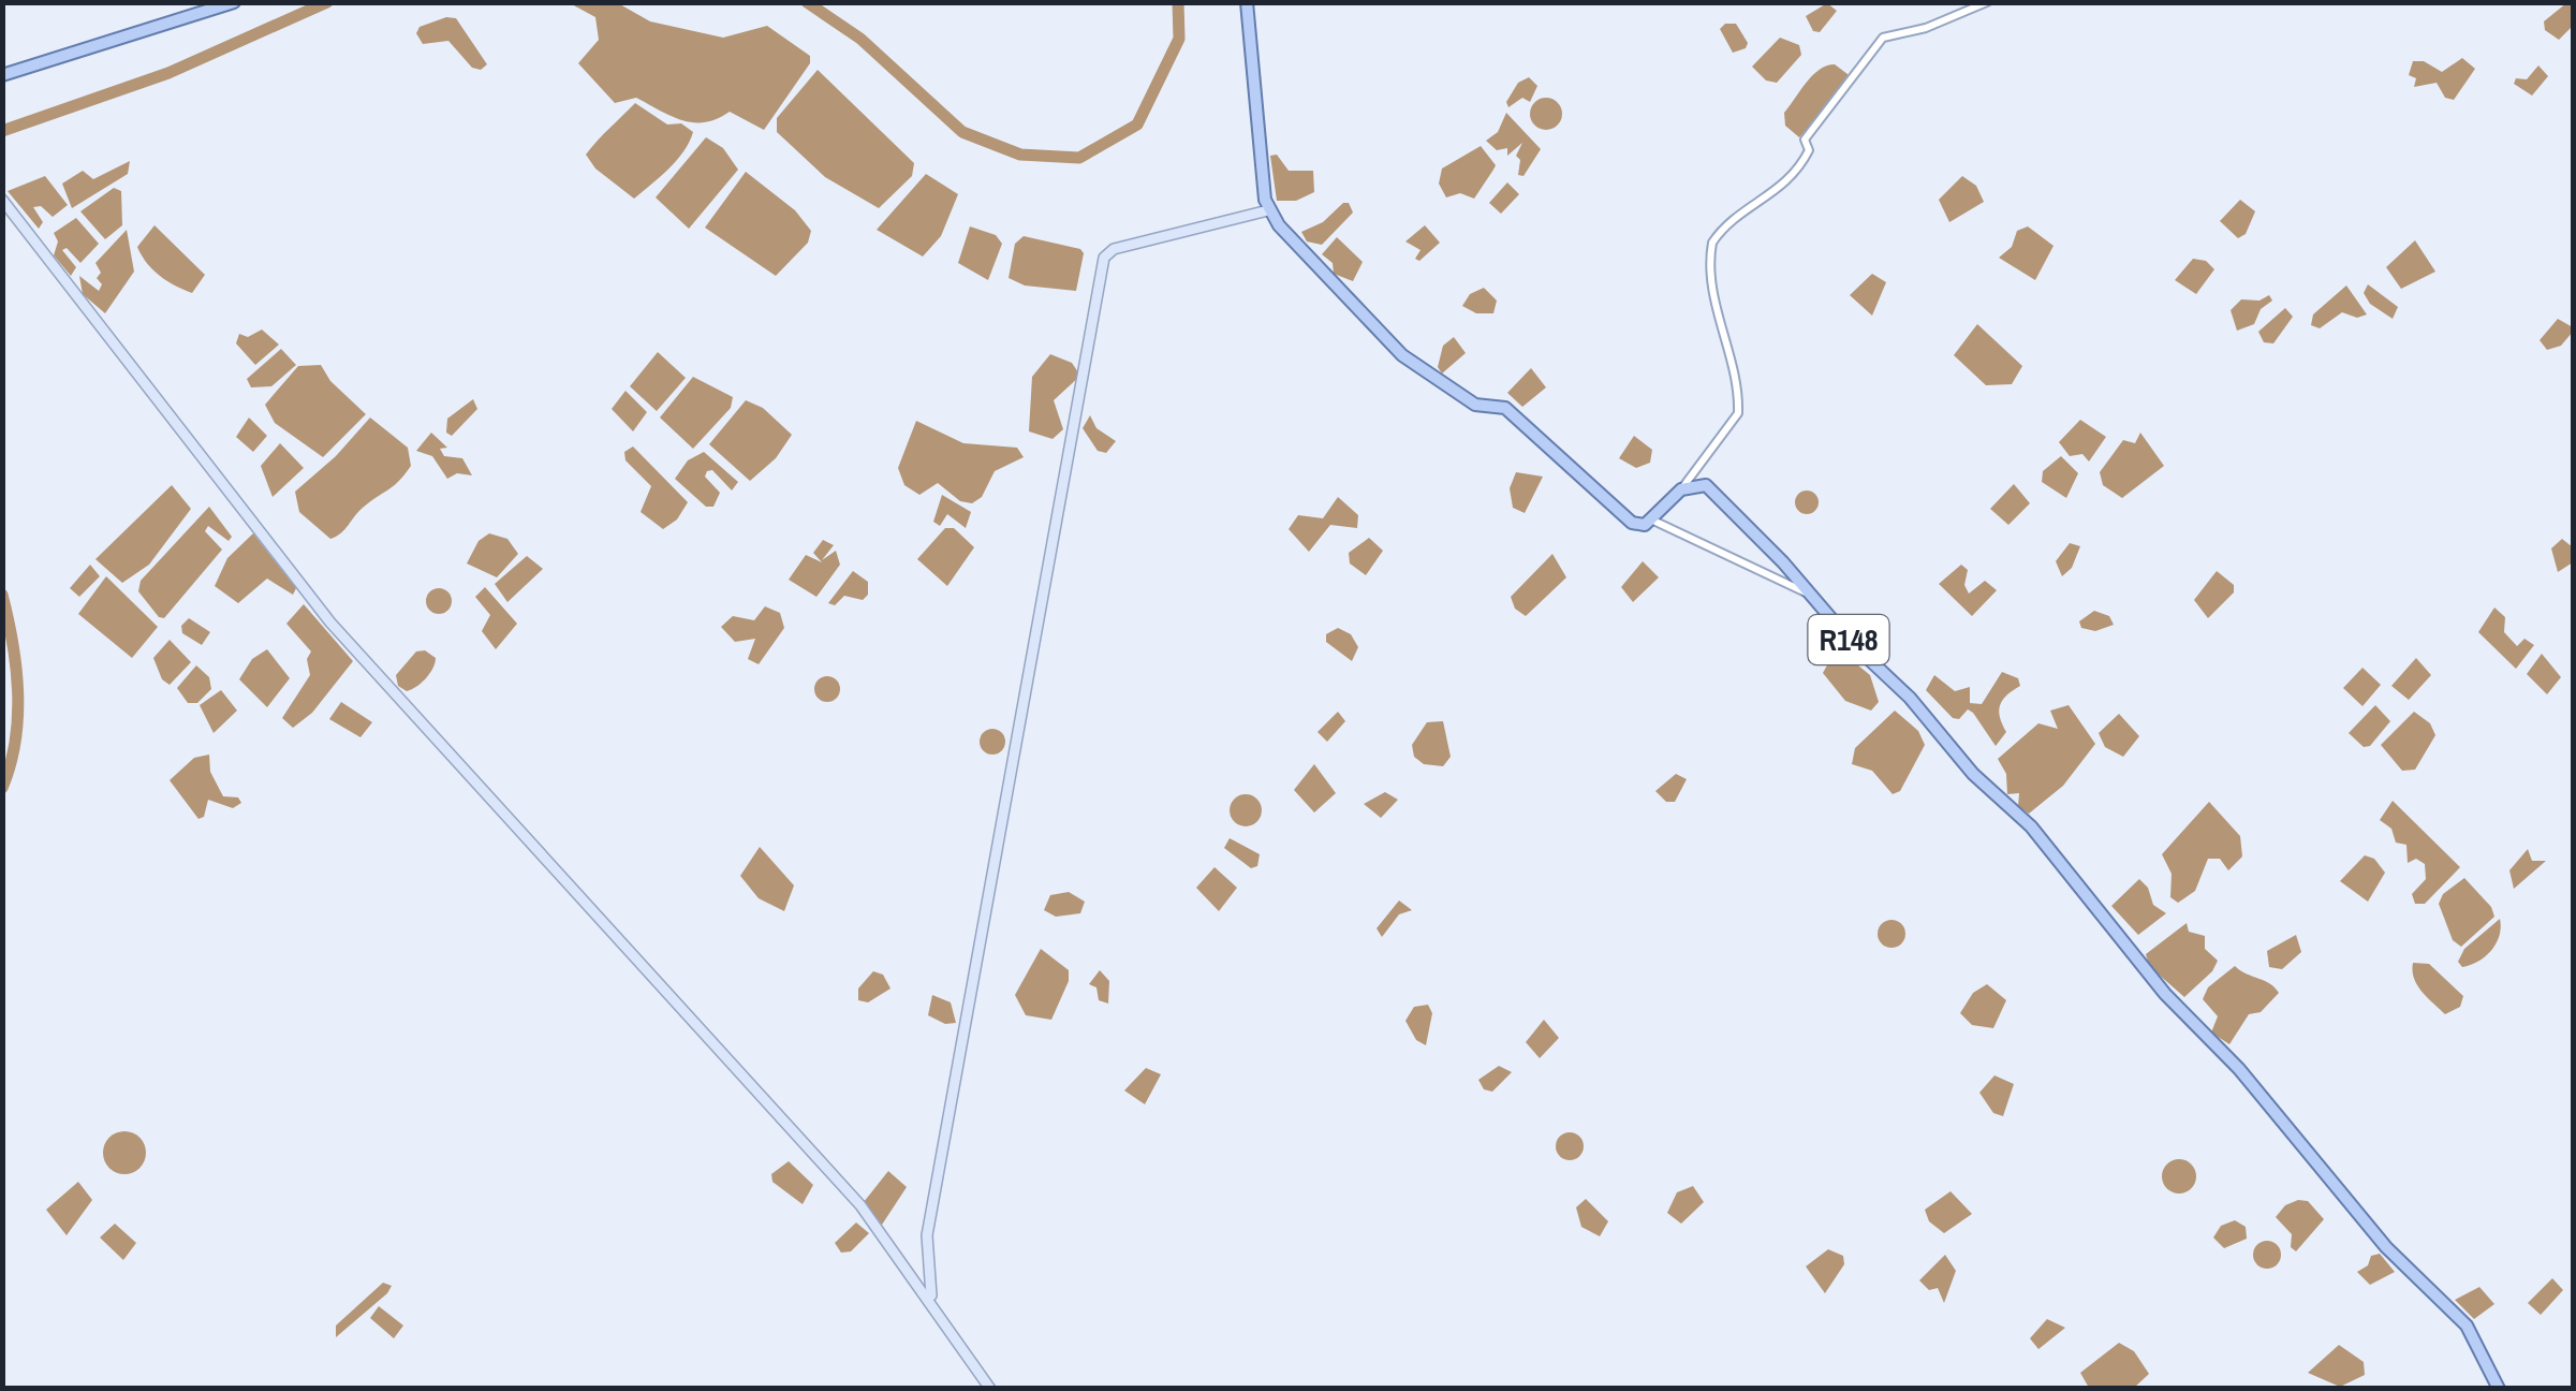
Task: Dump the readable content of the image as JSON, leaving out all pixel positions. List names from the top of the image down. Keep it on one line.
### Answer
{"streets":{"main road":["R148"]}}
